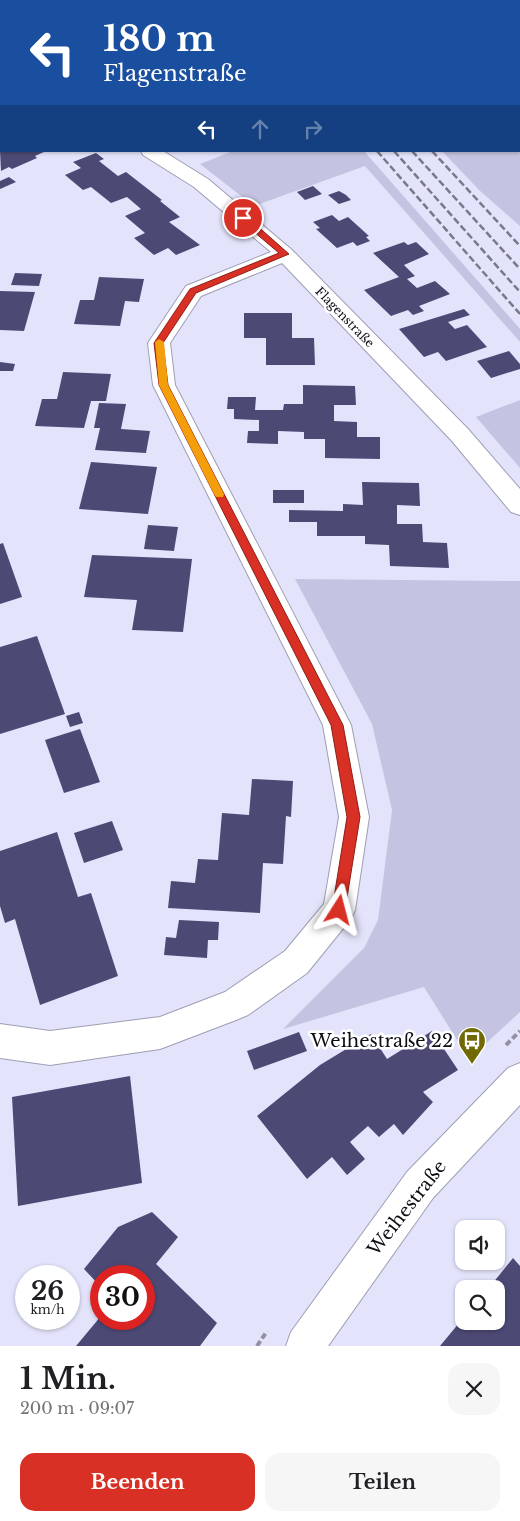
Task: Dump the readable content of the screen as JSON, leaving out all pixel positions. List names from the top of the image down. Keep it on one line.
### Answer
{"streets":{"street":["Flagenstraße","Weihestraße"]},"places":{"bus stop":["Weihestraße 22"]},"page":{"turn":["180 m","Flagenstraße"],"speed":"26 km/h","limit":"30","heading":["1 Min.","200 m · 09:07"],"buttons":["Beenden","Teilen"]}}
